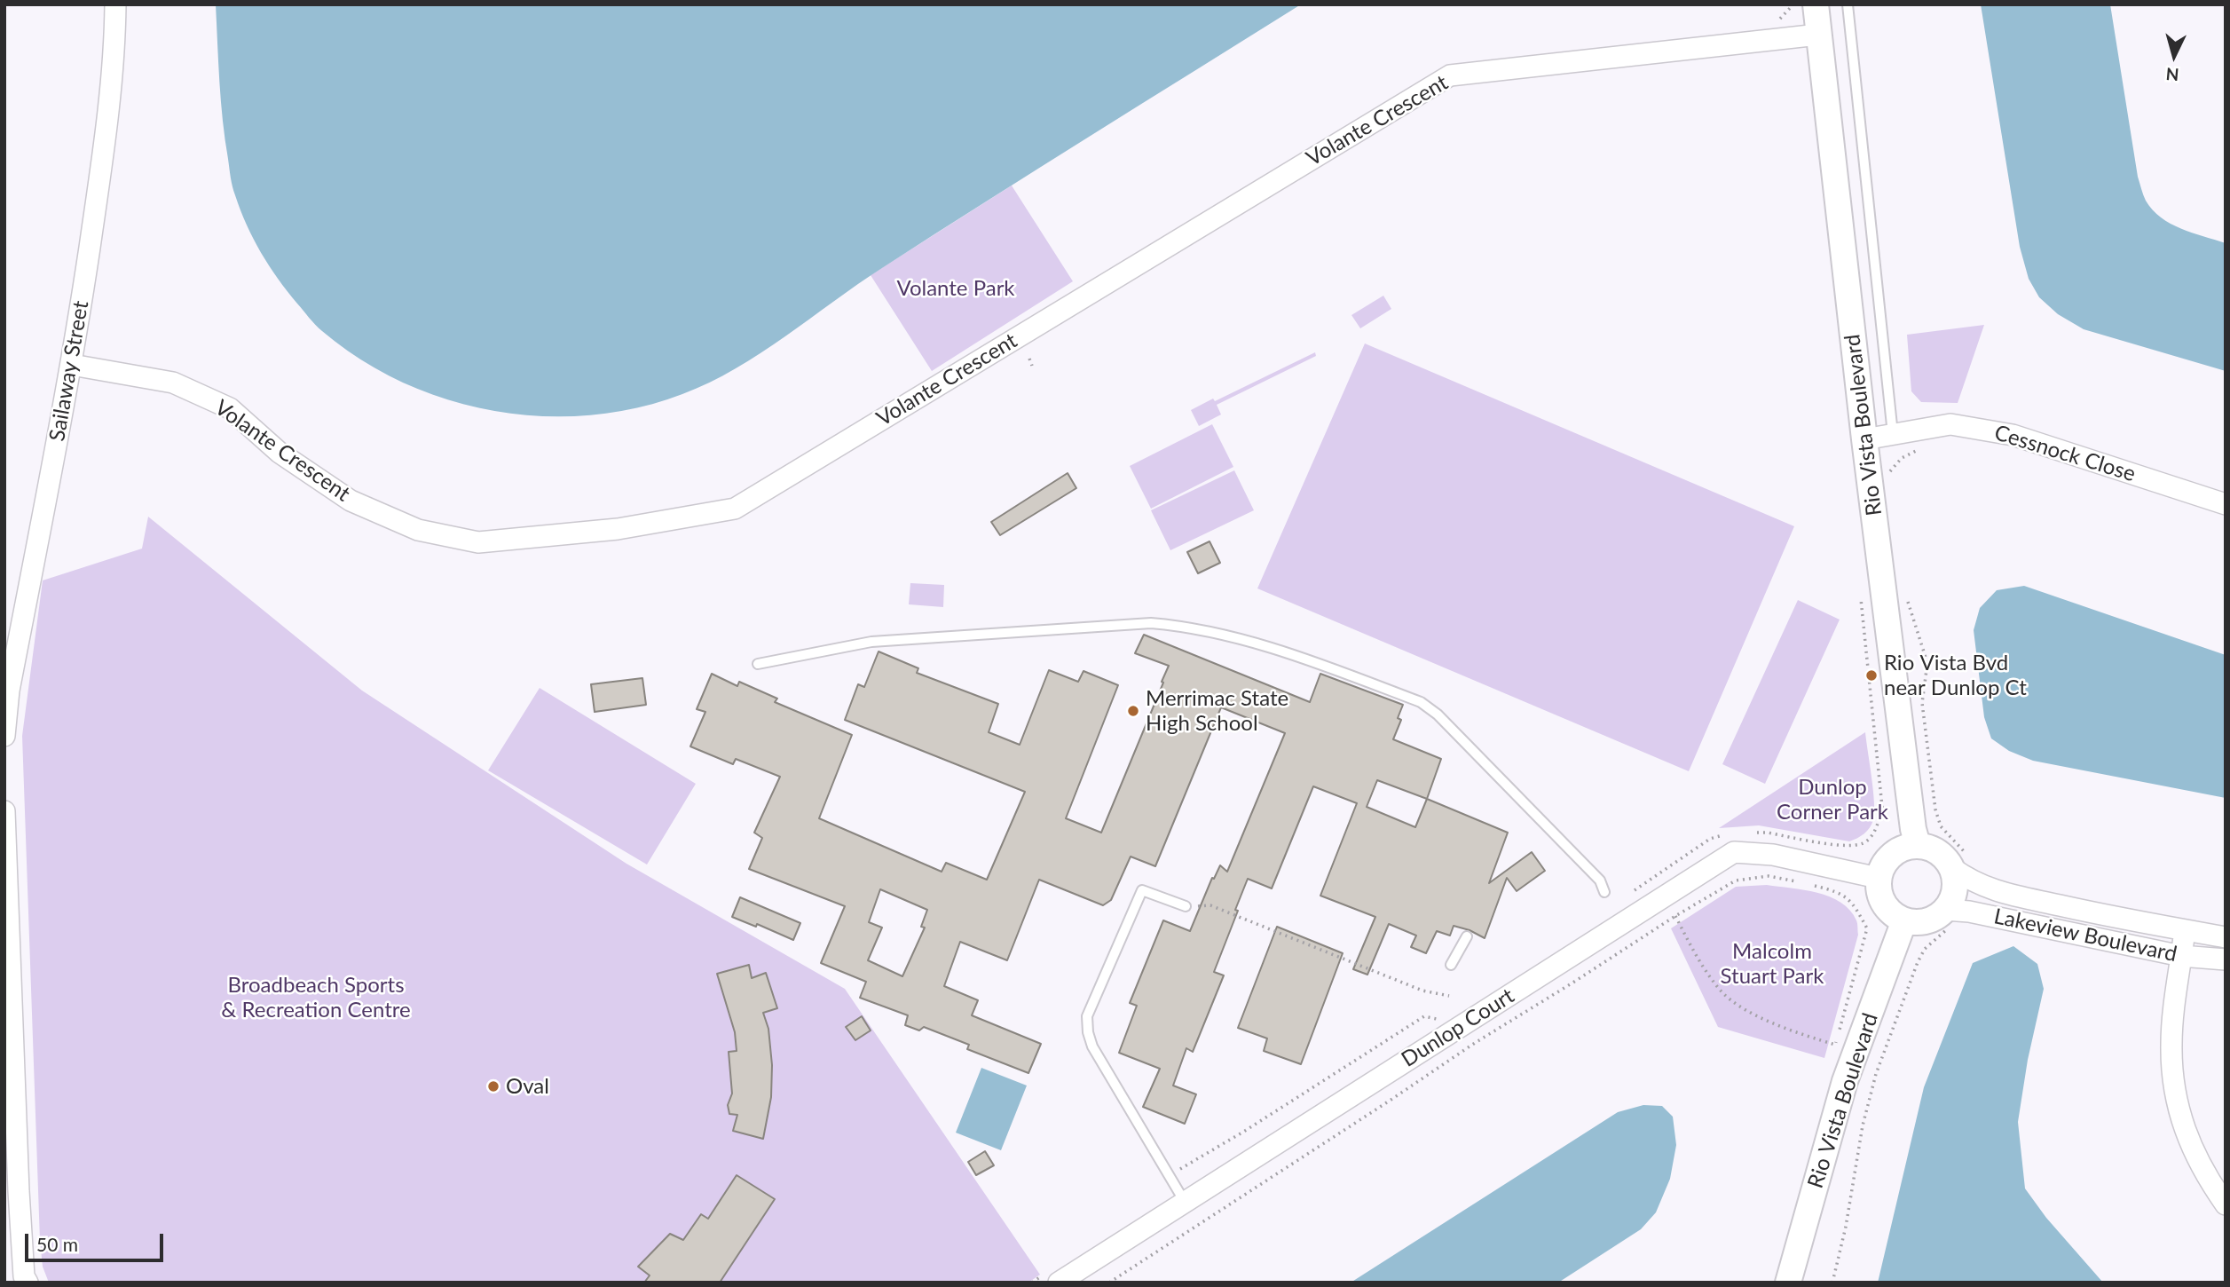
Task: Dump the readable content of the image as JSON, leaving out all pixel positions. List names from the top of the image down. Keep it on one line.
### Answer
{"streets":{"street":["Volante Crescent","Sailaway Street","Rio Vista Boulevard","Cessnock Close","Lakeview Boulevard","Dunlop Court"]},"crossings":[["Volante Crescent","Sailaway Street"],["Volante Crescent","Rio Vista Boulevard"],["Rio Vista Boulevard","Cessnock Close"],["Rio Vista Boulevard","Lakeview Boulevard"],["Rio Vista Boulevard","Dunlop Court"],["Lakeview Boulevard","Dunlop Court"]],"parks":["Volante Park","Dunlop Corner Park","Malcolm Stuart Park","Broadbeach Sports & Recreation Centre"],"places":["Rio Vista Bvd near Dunlop Ct","Merrimac State High School","Oval"],"scale_bar":"50 m","north":"bottom"}
